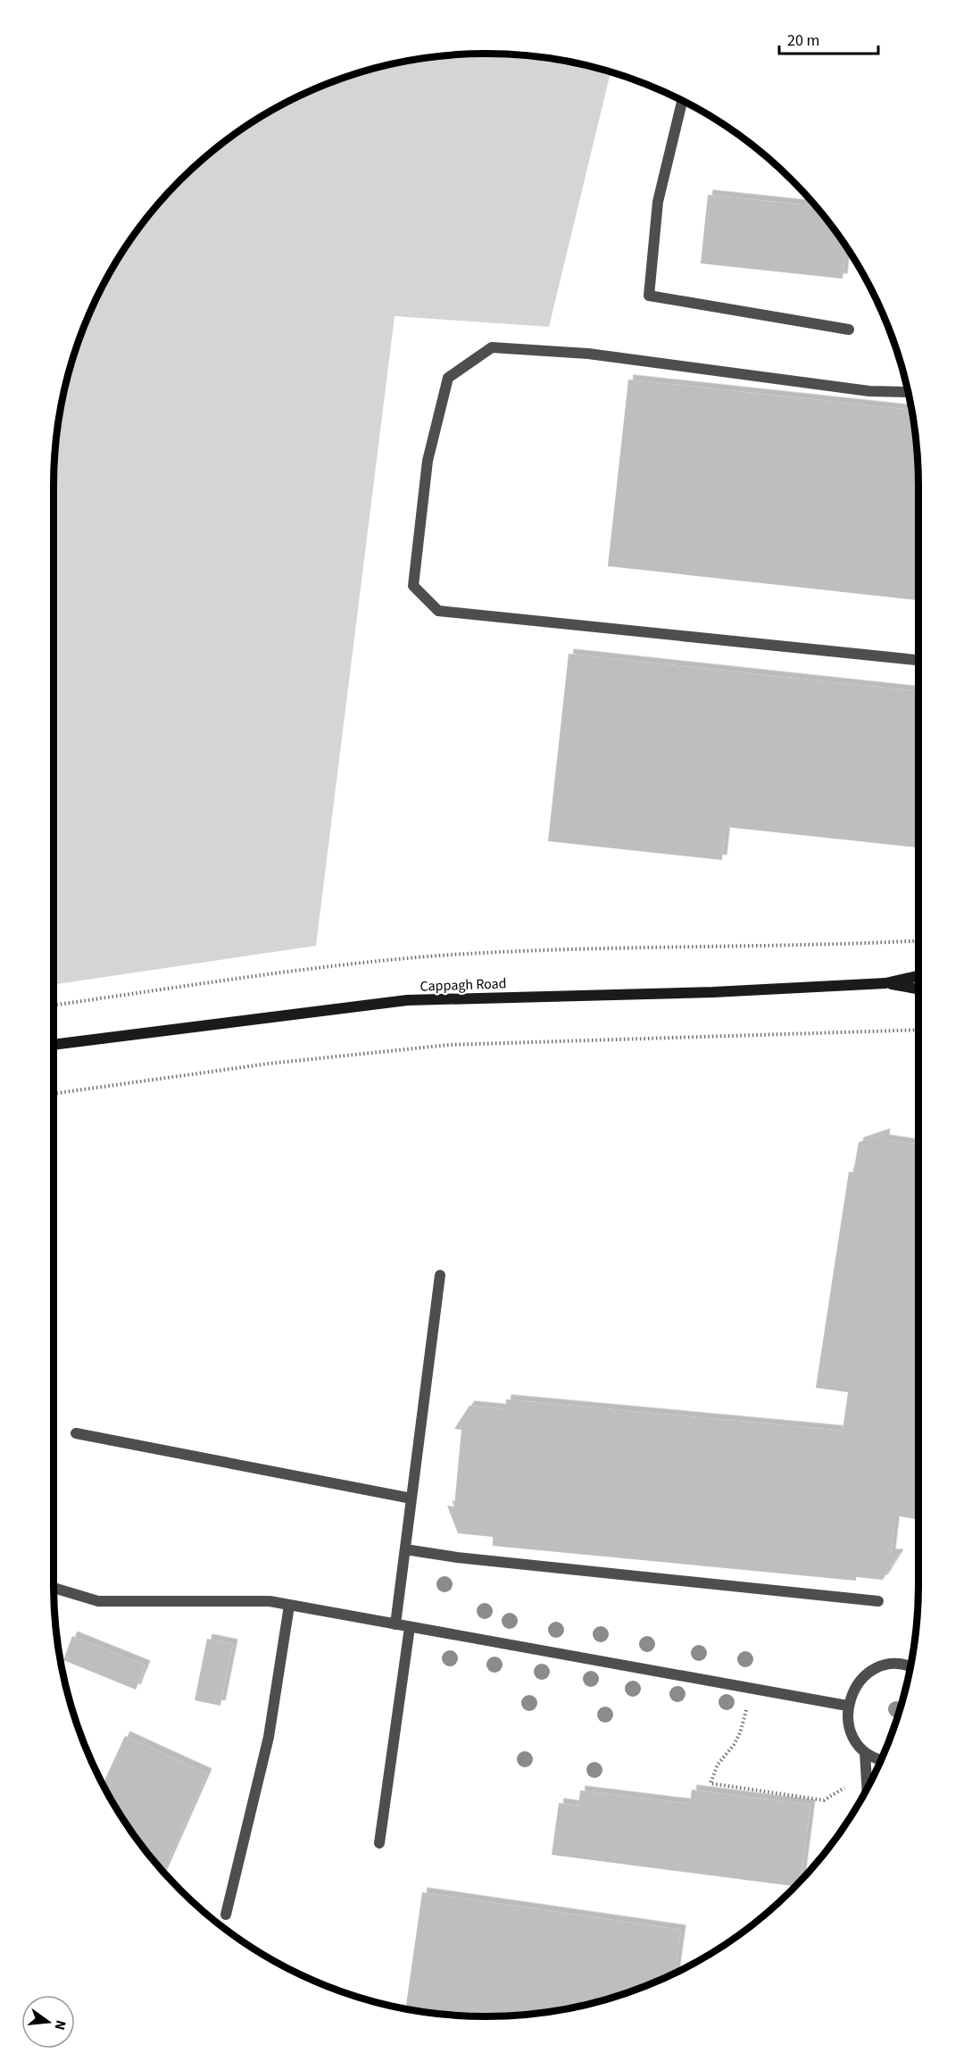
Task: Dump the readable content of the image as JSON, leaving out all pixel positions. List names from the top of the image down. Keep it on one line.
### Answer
{"streets":{"street":["Cappagh Road"]},"scale_bar":"20 m","north":"right"}
